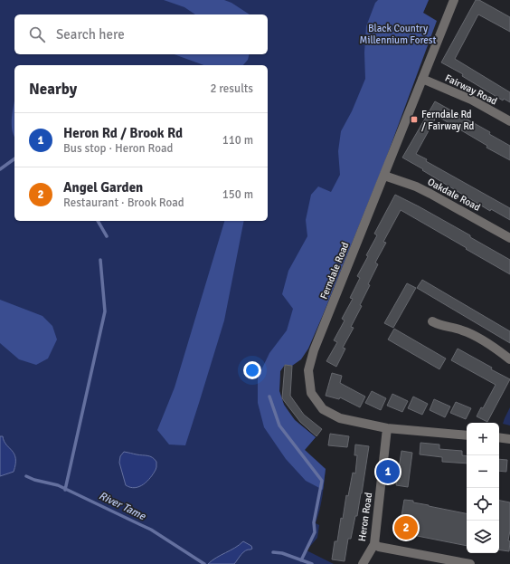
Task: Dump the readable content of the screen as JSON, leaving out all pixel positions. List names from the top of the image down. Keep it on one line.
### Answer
{"streets":{"street":["Fairway Road","Oakdale Road","Ferndale Road","Heron Road"]},"crossings":[["Fairway Road","Ferndale Road"],["Oakdale Road","Ferndale Road"],["Ferndale Road","Heron Road"]],"water":["River Tame"],"parks":["Black Country Millennium Forest"],"places":{"transit":["Ferndale Rd / Fairway Rd"]},"page":{"search":"Search here","heading":["Nearby","2 results"],"list":[{"mark":"1","name":"Heron Rd / Brook Rd","note":"Bus stop · Heron Road","value":"110 m"},{"mark":"2","name":"Angel Garden","note":"Restaurant · Brook Road","value":"150 m"}],"map_buttons":["+","−"],"pins":["1","2"]}}
